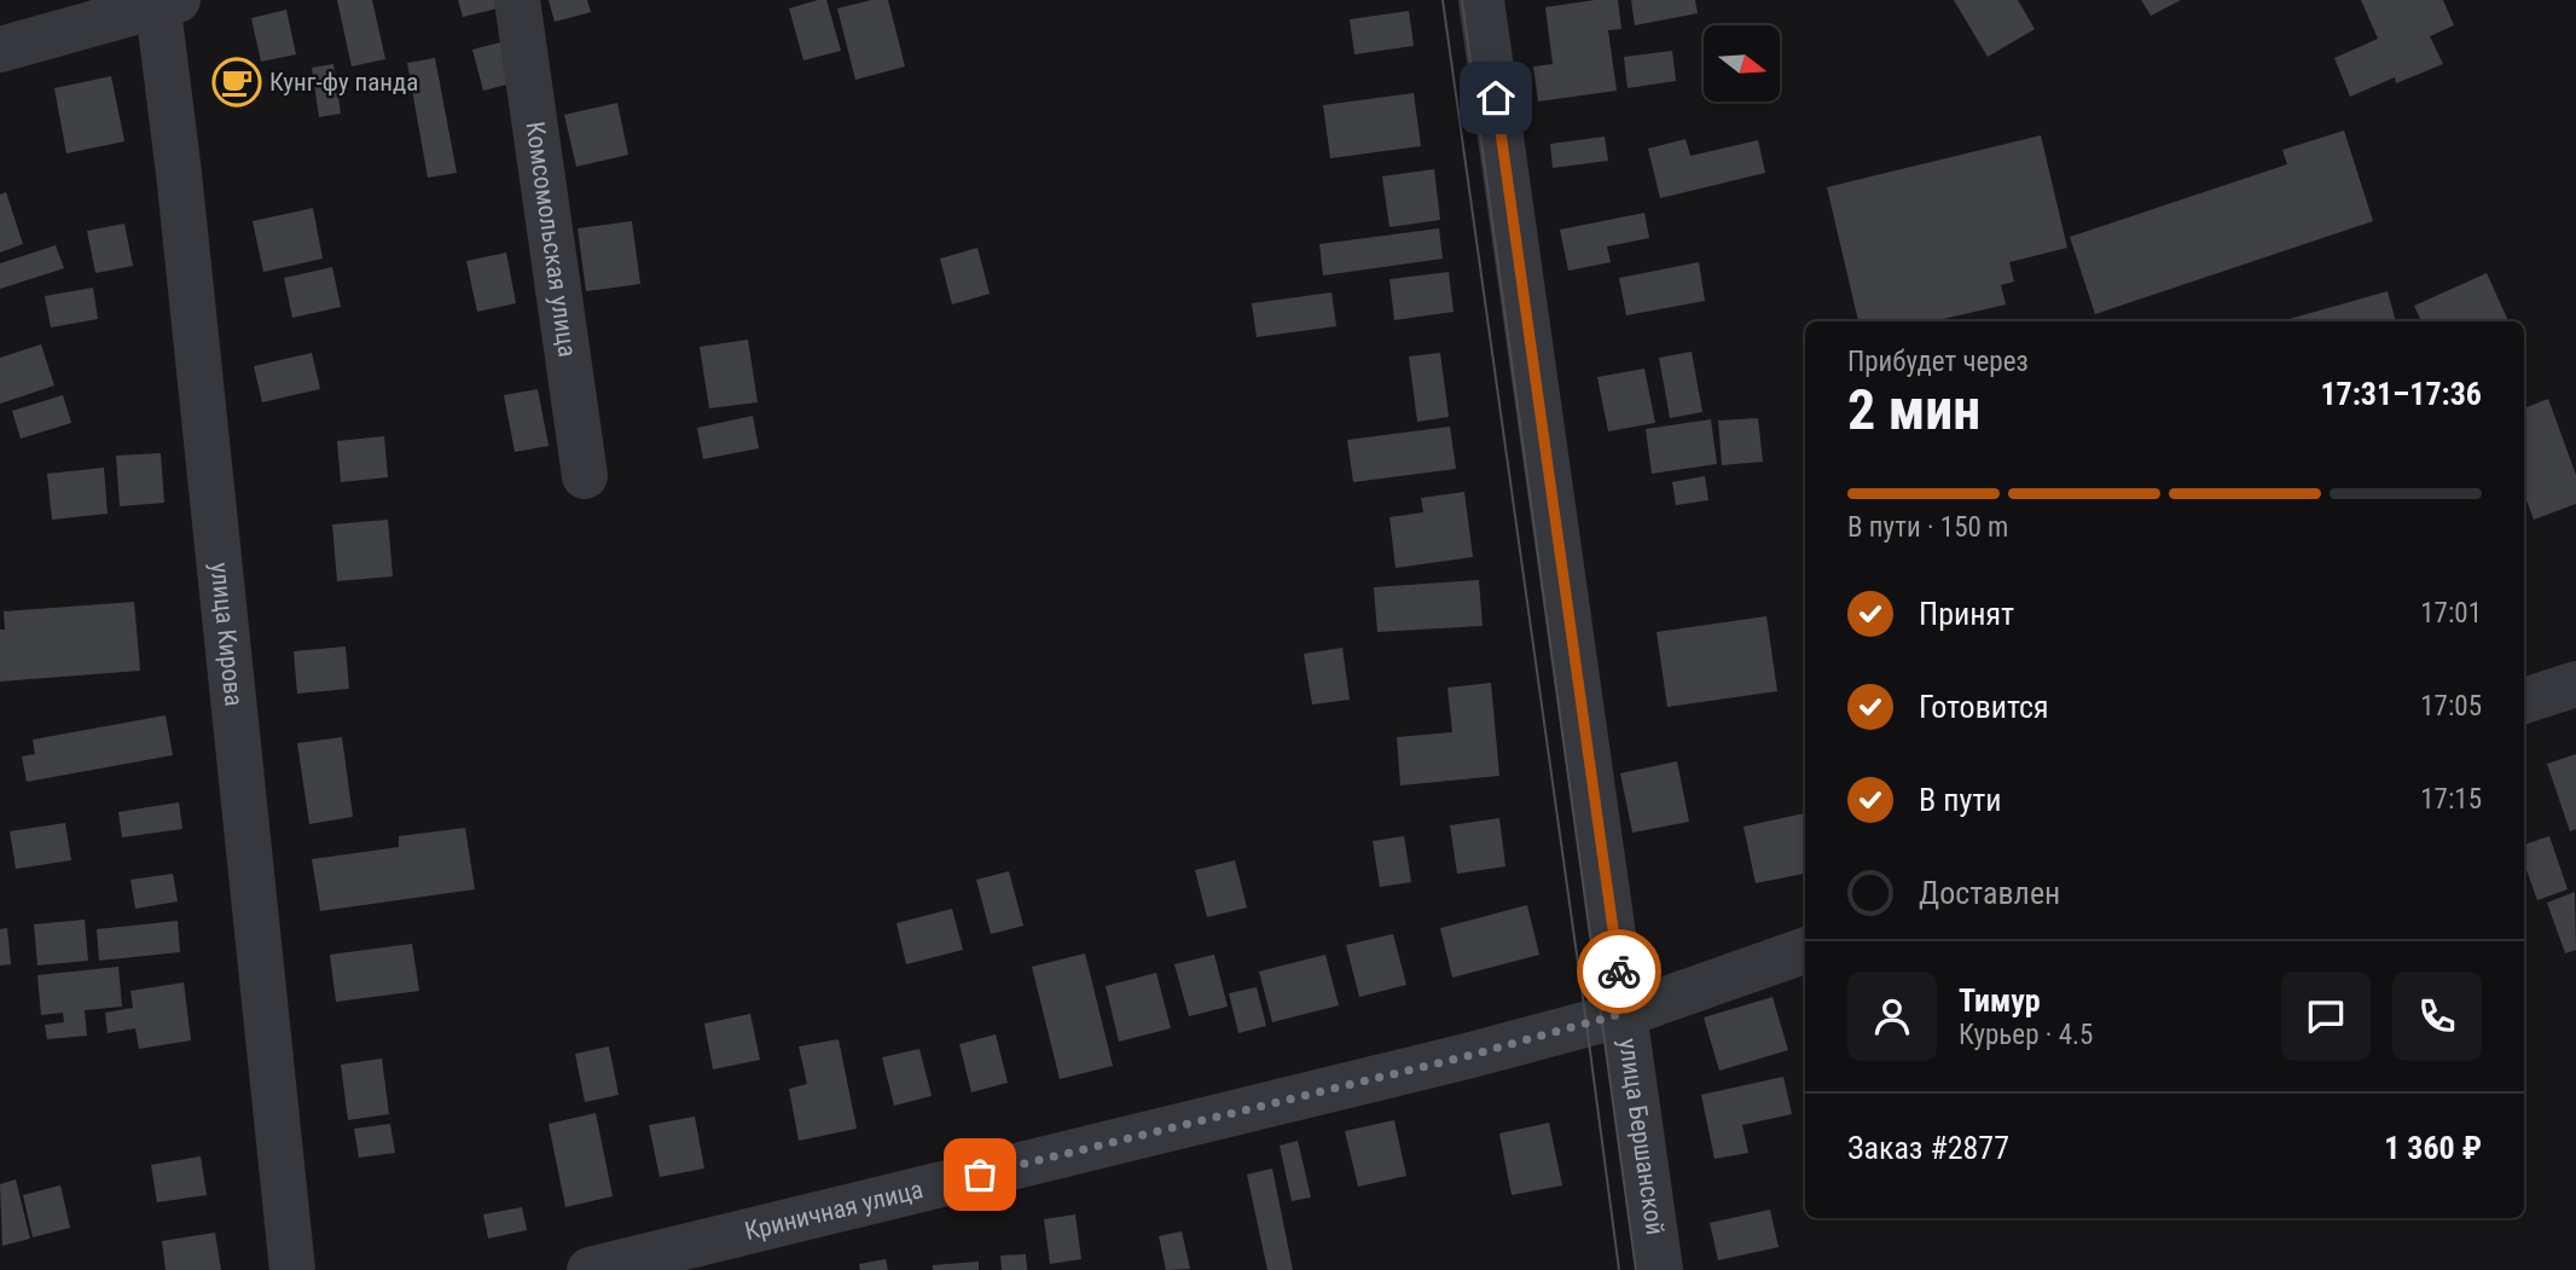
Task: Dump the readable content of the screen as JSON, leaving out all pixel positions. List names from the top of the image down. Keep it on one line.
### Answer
{"streets":{"street":["Комсомольская улица","улица Кирова","улица Бершанской","Криничная улица"]},"crossings":[["улица Бершанской","Криничная улица"]],"places":{"cafe":["Кунг-фу панда"]},"north":"right","page":{"heading":["2 мин","Прибудет через","17:31–17:36"],"panel":["Тимур","Курьер · 4.5","Заказ #2877","1 360 ₽"],"bar":"В пути · 150 m","list":[["Принят","17:01"],["Готовится","17:05"],["В пути","17:15"],"Доставлен"]}}
